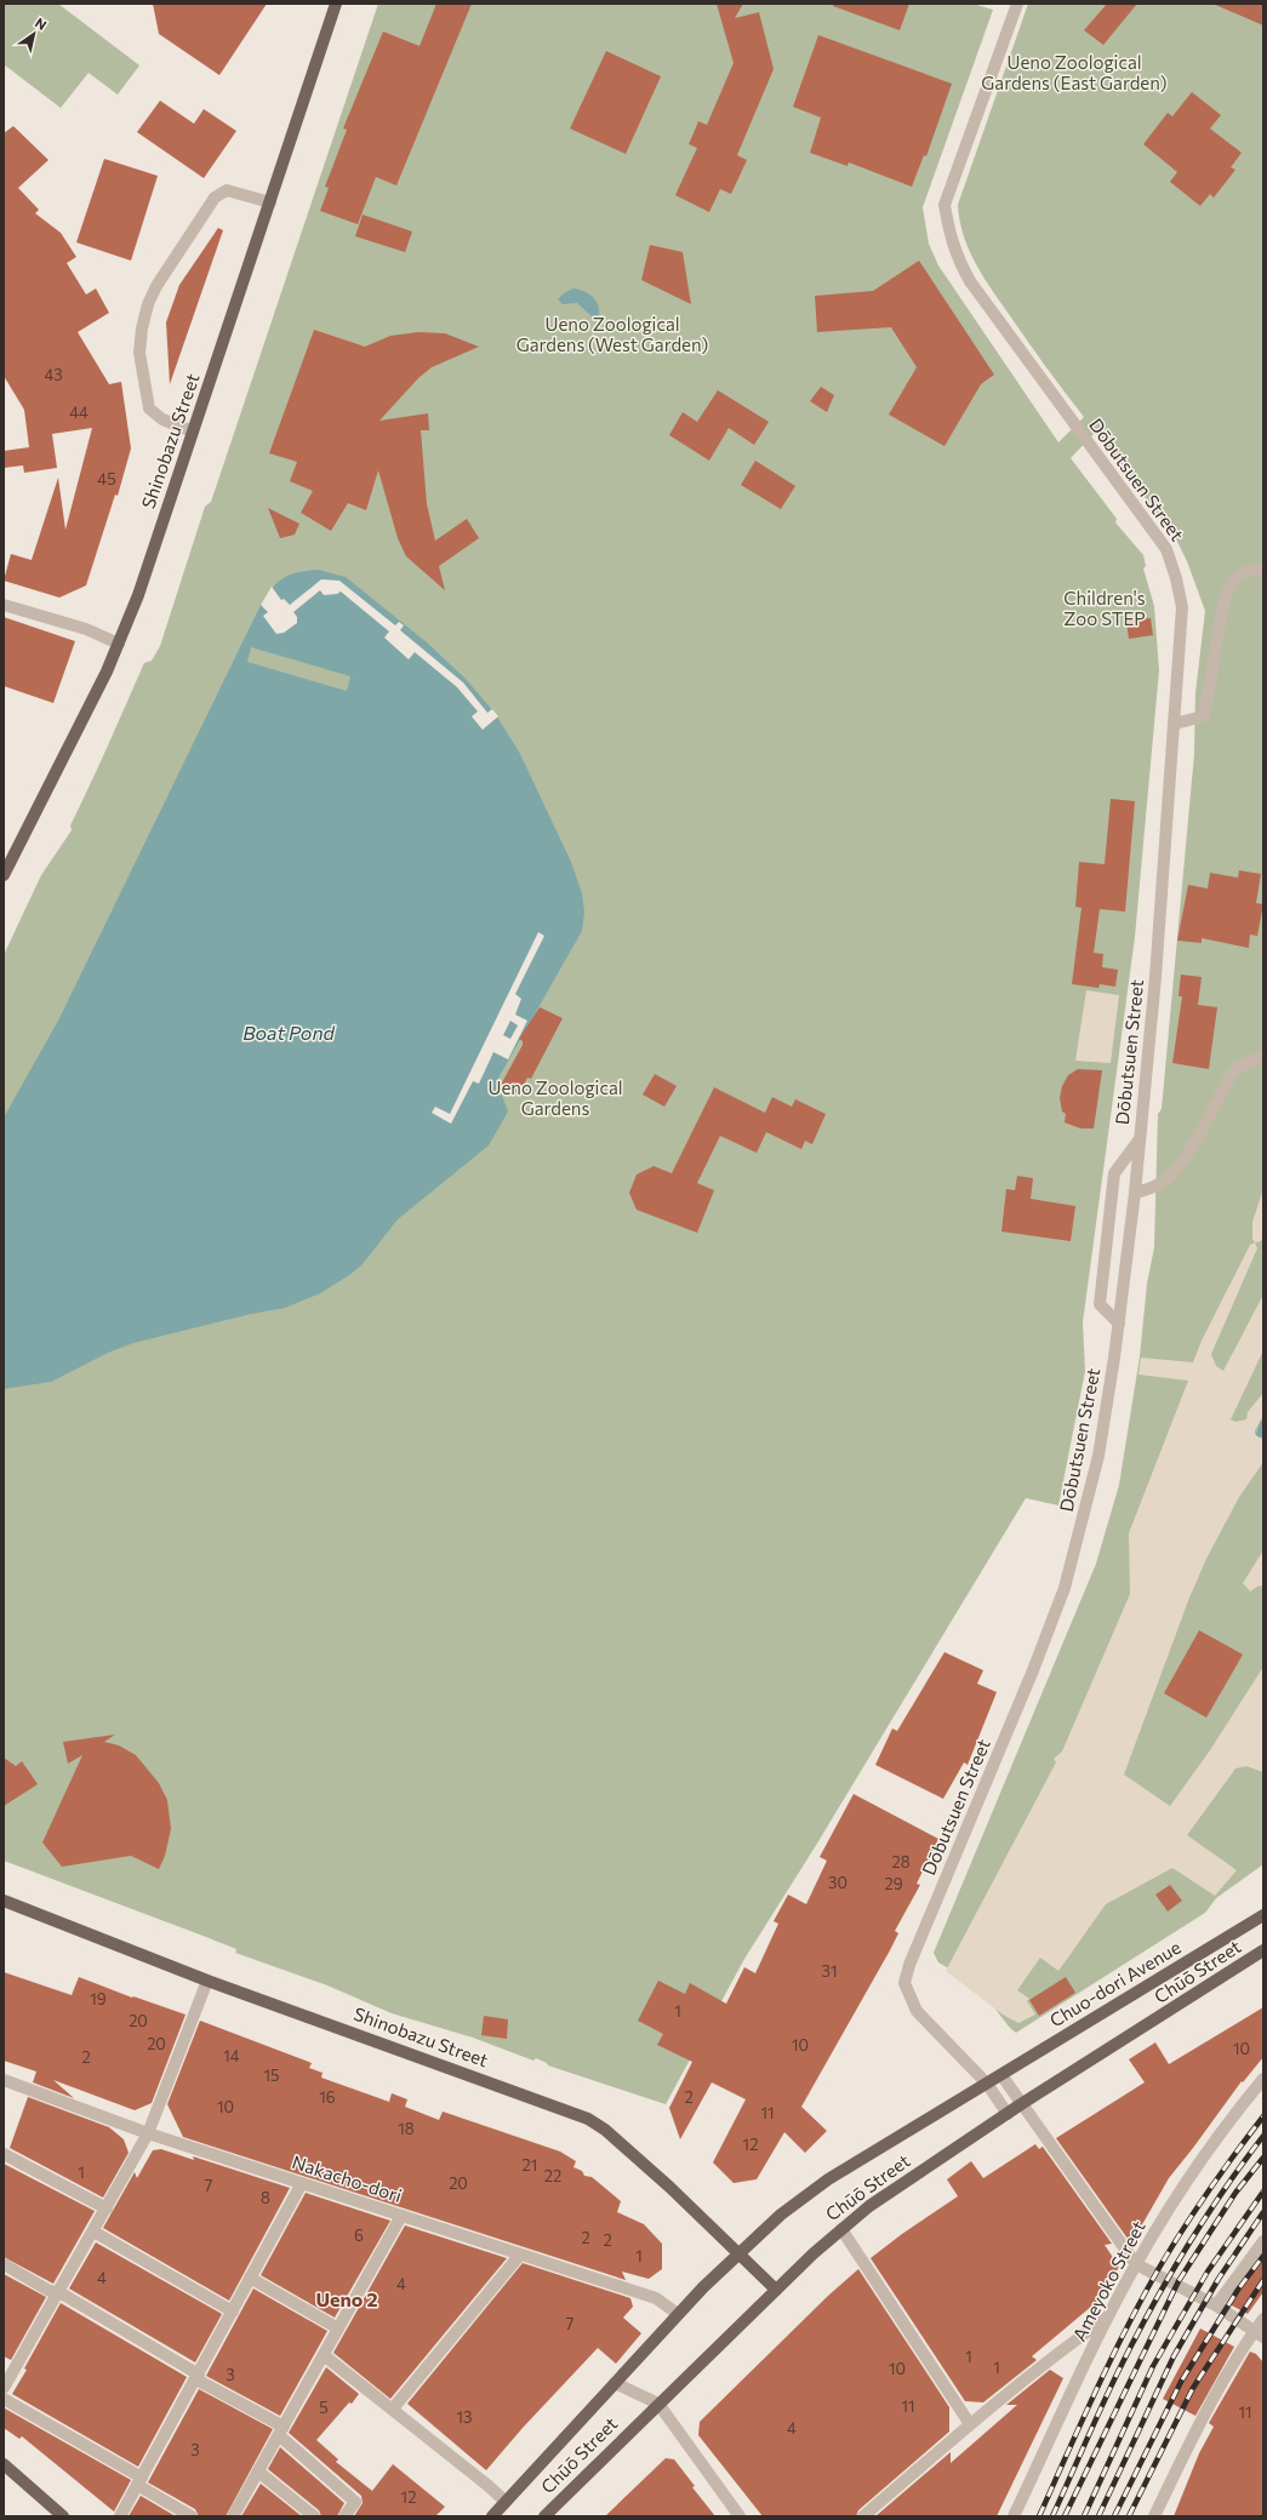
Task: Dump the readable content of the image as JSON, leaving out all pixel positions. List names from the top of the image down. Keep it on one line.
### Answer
{"streets":{"main road":["Shinobazu Street","Chūō Street","Chuo-dori Avenue"],"street":["Dōbutsuen Street","Nakacho-dori","Ameyoko Street"]},"crossings":[["Shinobazu Street","Chūō Street"],["Dōbutsuen Street","Chūō Street"],["Dōbutsuen Street","Chuo-dori Avenue"],["Chūō Street","Chuo-dori Avenue"],["Chūō Street","Nakacho-dori"]],"districts":["Ueno 2"],"water":["Boat Pond"],"parks":["Ueno Zoological Gardens (East Garden)","Ueno Zoological Gardens (West Garden)","Children's Zoo STEP","Ueno Zoological Gardens"],"house_numbers":["43","44","45","28","30","29","31","19","1","20","20","10","10","14","2","15","16","2","10","11","18","12","21","1","22","20","7","8","6","2","2","1","4","4","7","1","1","10","3","11","5","11","13","4","3","12"],"north":"top right"}
